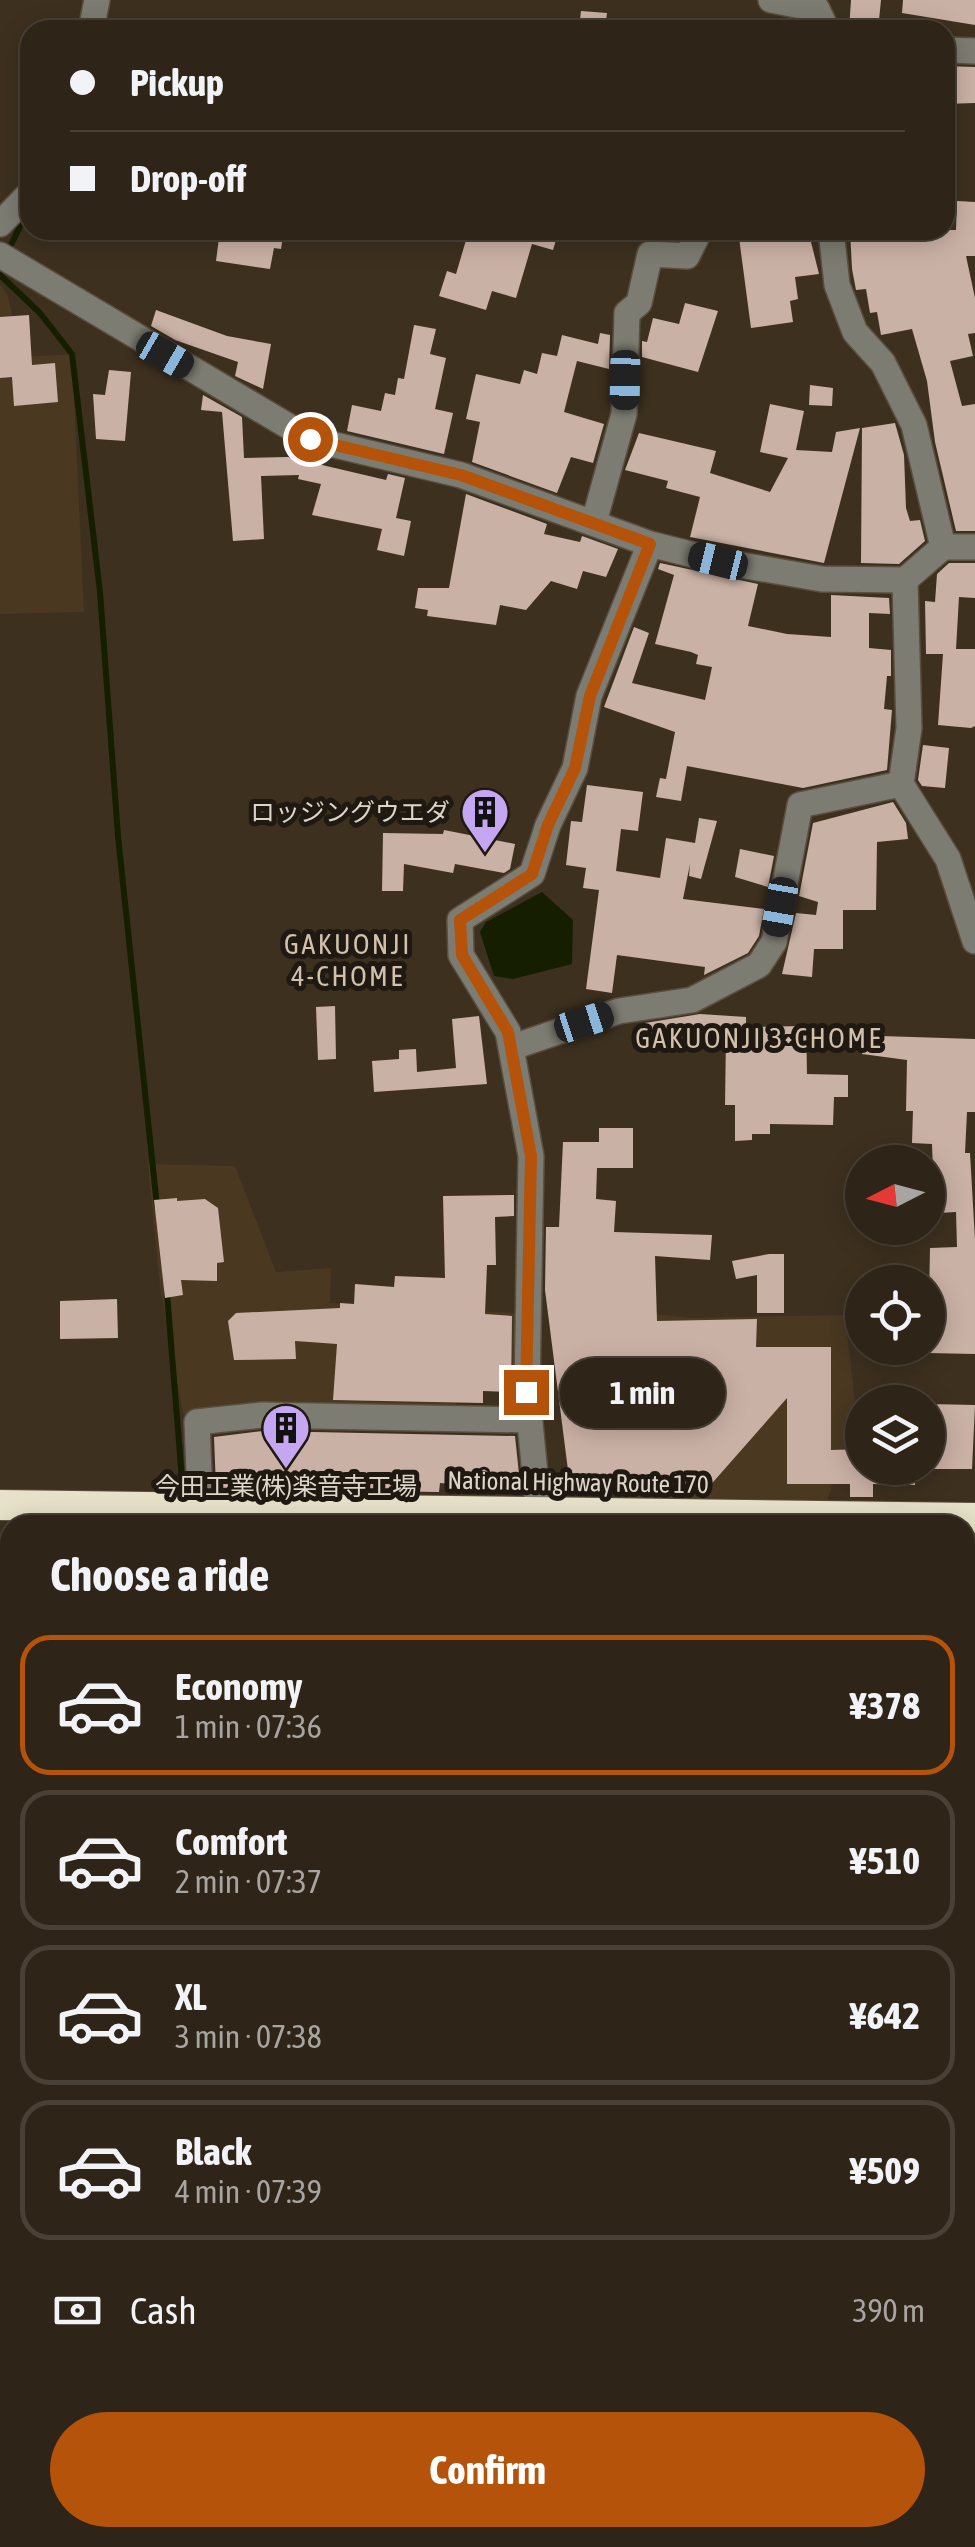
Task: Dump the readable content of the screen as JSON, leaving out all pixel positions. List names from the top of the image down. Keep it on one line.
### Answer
{"streets":{"highway":["National Highway Route 170"]},"districts":["GAKUONJI 4-CHOME","GAKUONJI 3-CHOME"],"places":{"building":["ロッジングウエダ","今田工業(株)楽音寺工場"]},"north":"left","page":{"banner":["Pickup","Drop-off"],"bubble":"1 min","heading":"Choose a ride","list":[{"name":"Economy","note":"1 min · 07:36","value":"¥378"},{"name":"Comfort","note":"2 min · 07:37","value":"¥510"},{"name":"XL","note":"3 min · 07:38","value":"¥642"},{"name":"Black","note":"4 min · 07:39","value":"¥509"}],"pay":["Cash","390 m"],"buttons":"Confirm"}}
